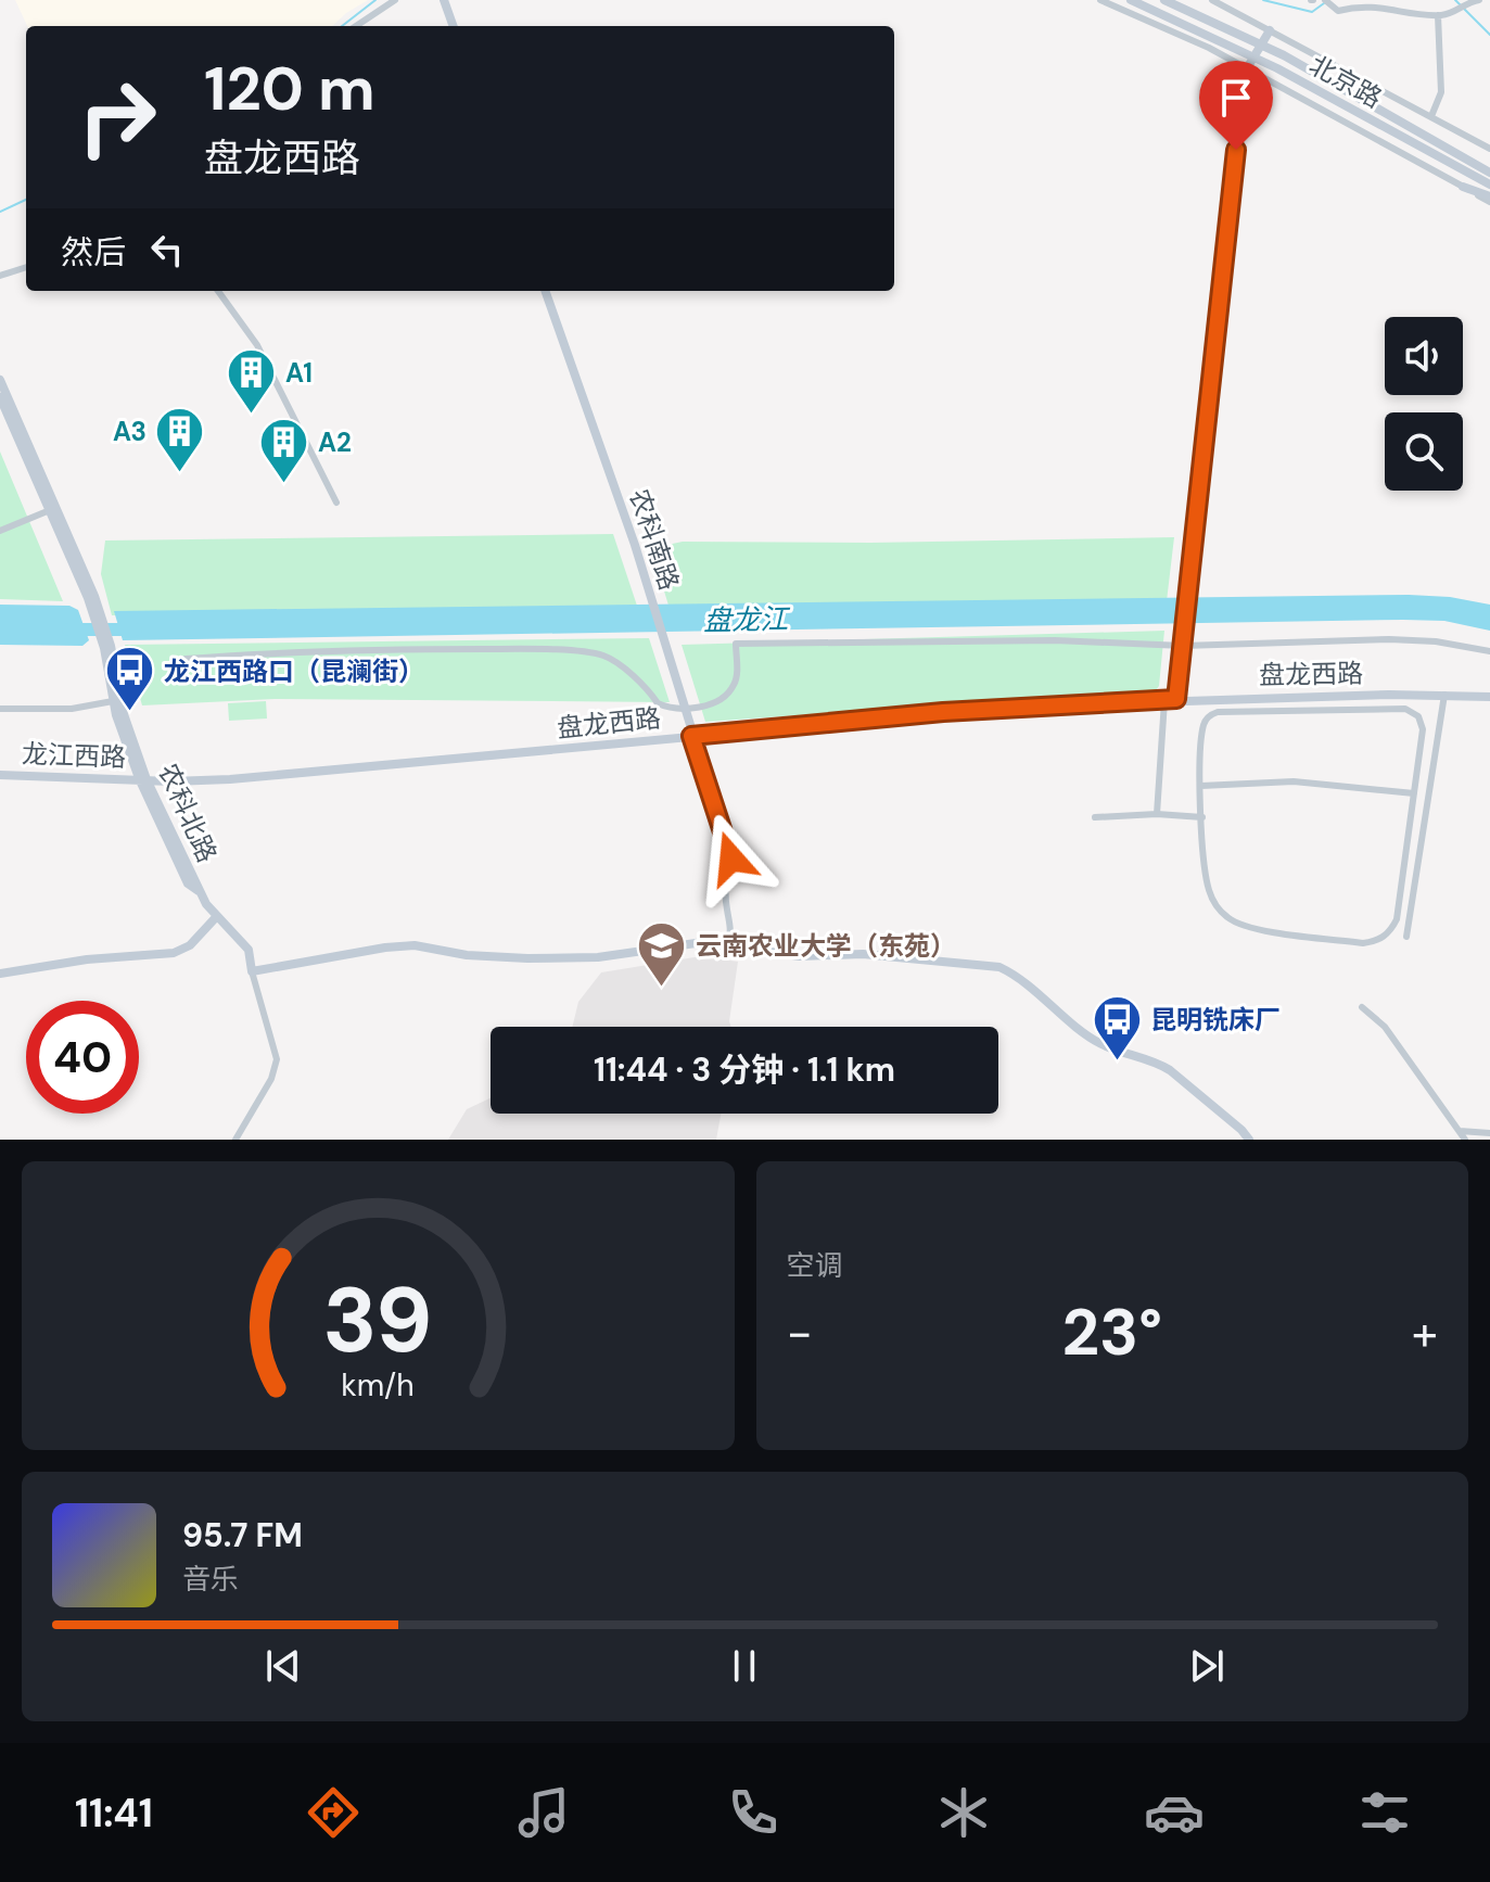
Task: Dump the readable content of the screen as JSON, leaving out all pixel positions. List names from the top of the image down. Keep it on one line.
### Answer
{"streets":{"street":["北京路","农科南路","盘龙西路","龙江西路","农科北路"]},"crossings":[["农科南路","盘龙西路"],["盘龙西路","龙江西路"],["盘龙西路","农科北路"],["龙江西路","农科北路"]],"water":["盘龙江"],"places":{"building":["A1","A3","A2"],"bus stop":["龙江西路口（昆澜街）","昆明铣床厂"],"school or university":["云南农业大学（东苑）"]},"page":{"turn":["120 m","盘龙西路"],"then":"然后","limit":"40","trip":"11:44 · 3 分钟 · 1.1 km","tile":"空调","heat":["−","23°","+"],"song":["95.7 FM","音乐"],"tabs":"11:41","gauge":["39","km/h"]}}
